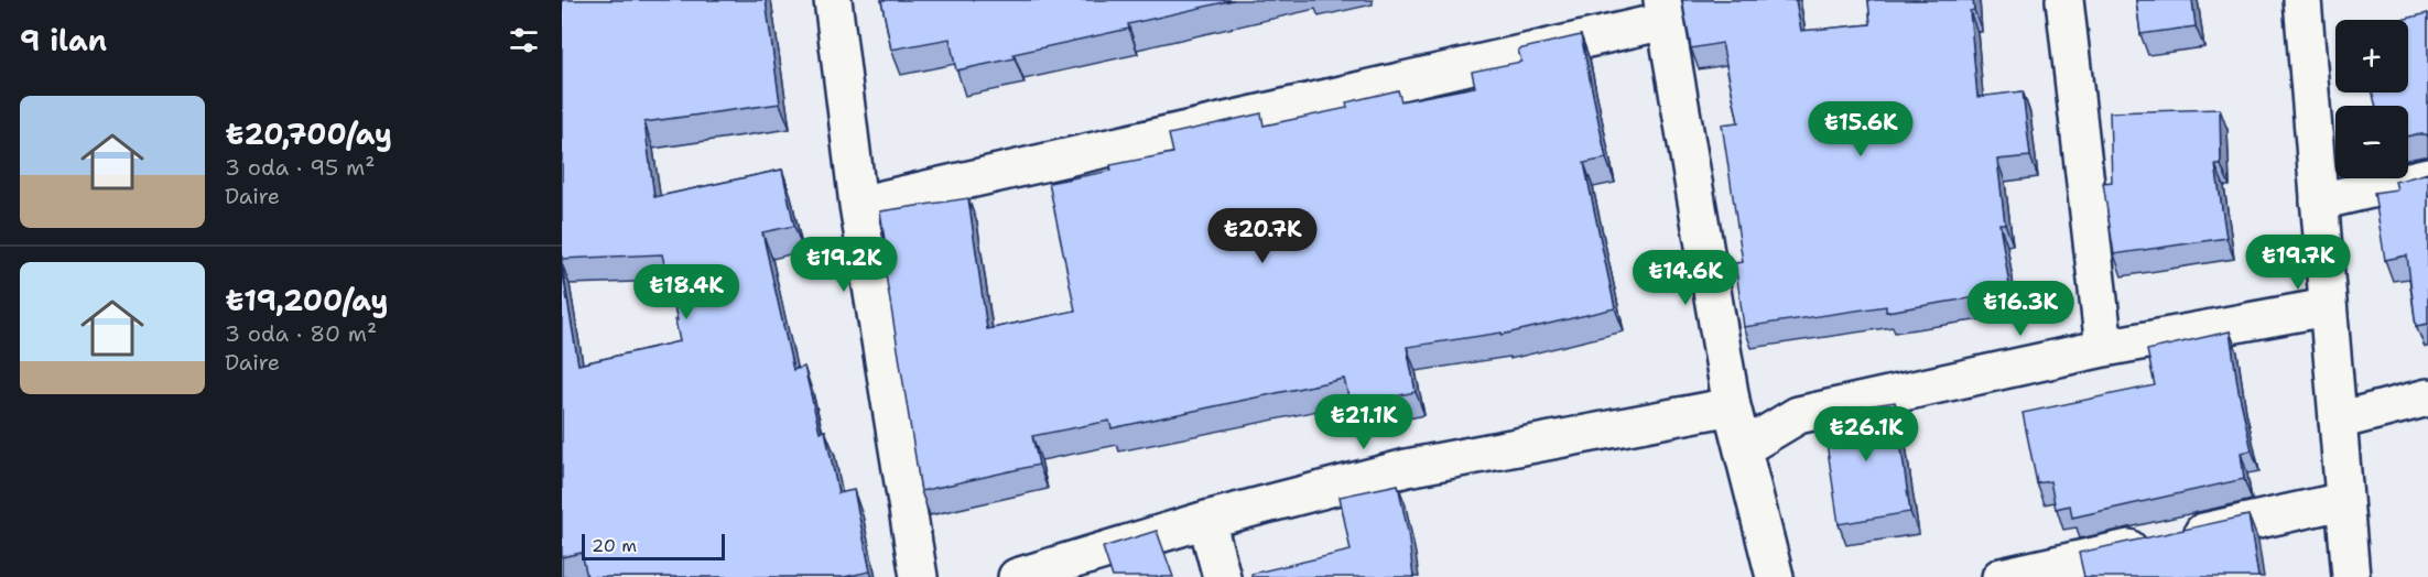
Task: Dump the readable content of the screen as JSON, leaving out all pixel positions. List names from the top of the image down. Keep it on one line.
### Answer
{"scale_bar":"20 m","page":{"heading":"9 ilan","map_buttons":["+","−"],"list":[{"name":"₺20,700/ay","note":"3 oda · 95 m² · Daire"},{"name":"₺19,200/ay","note":"3 oda · 80 m² · Daire"}],"price":["₺15.6K","₺20.7K","₺19.7K","₺19.2K","₺14.6K","₺18.4K","₺16.3K","₺21.1K","₺26.1K"],"scale":"20 m"}}
